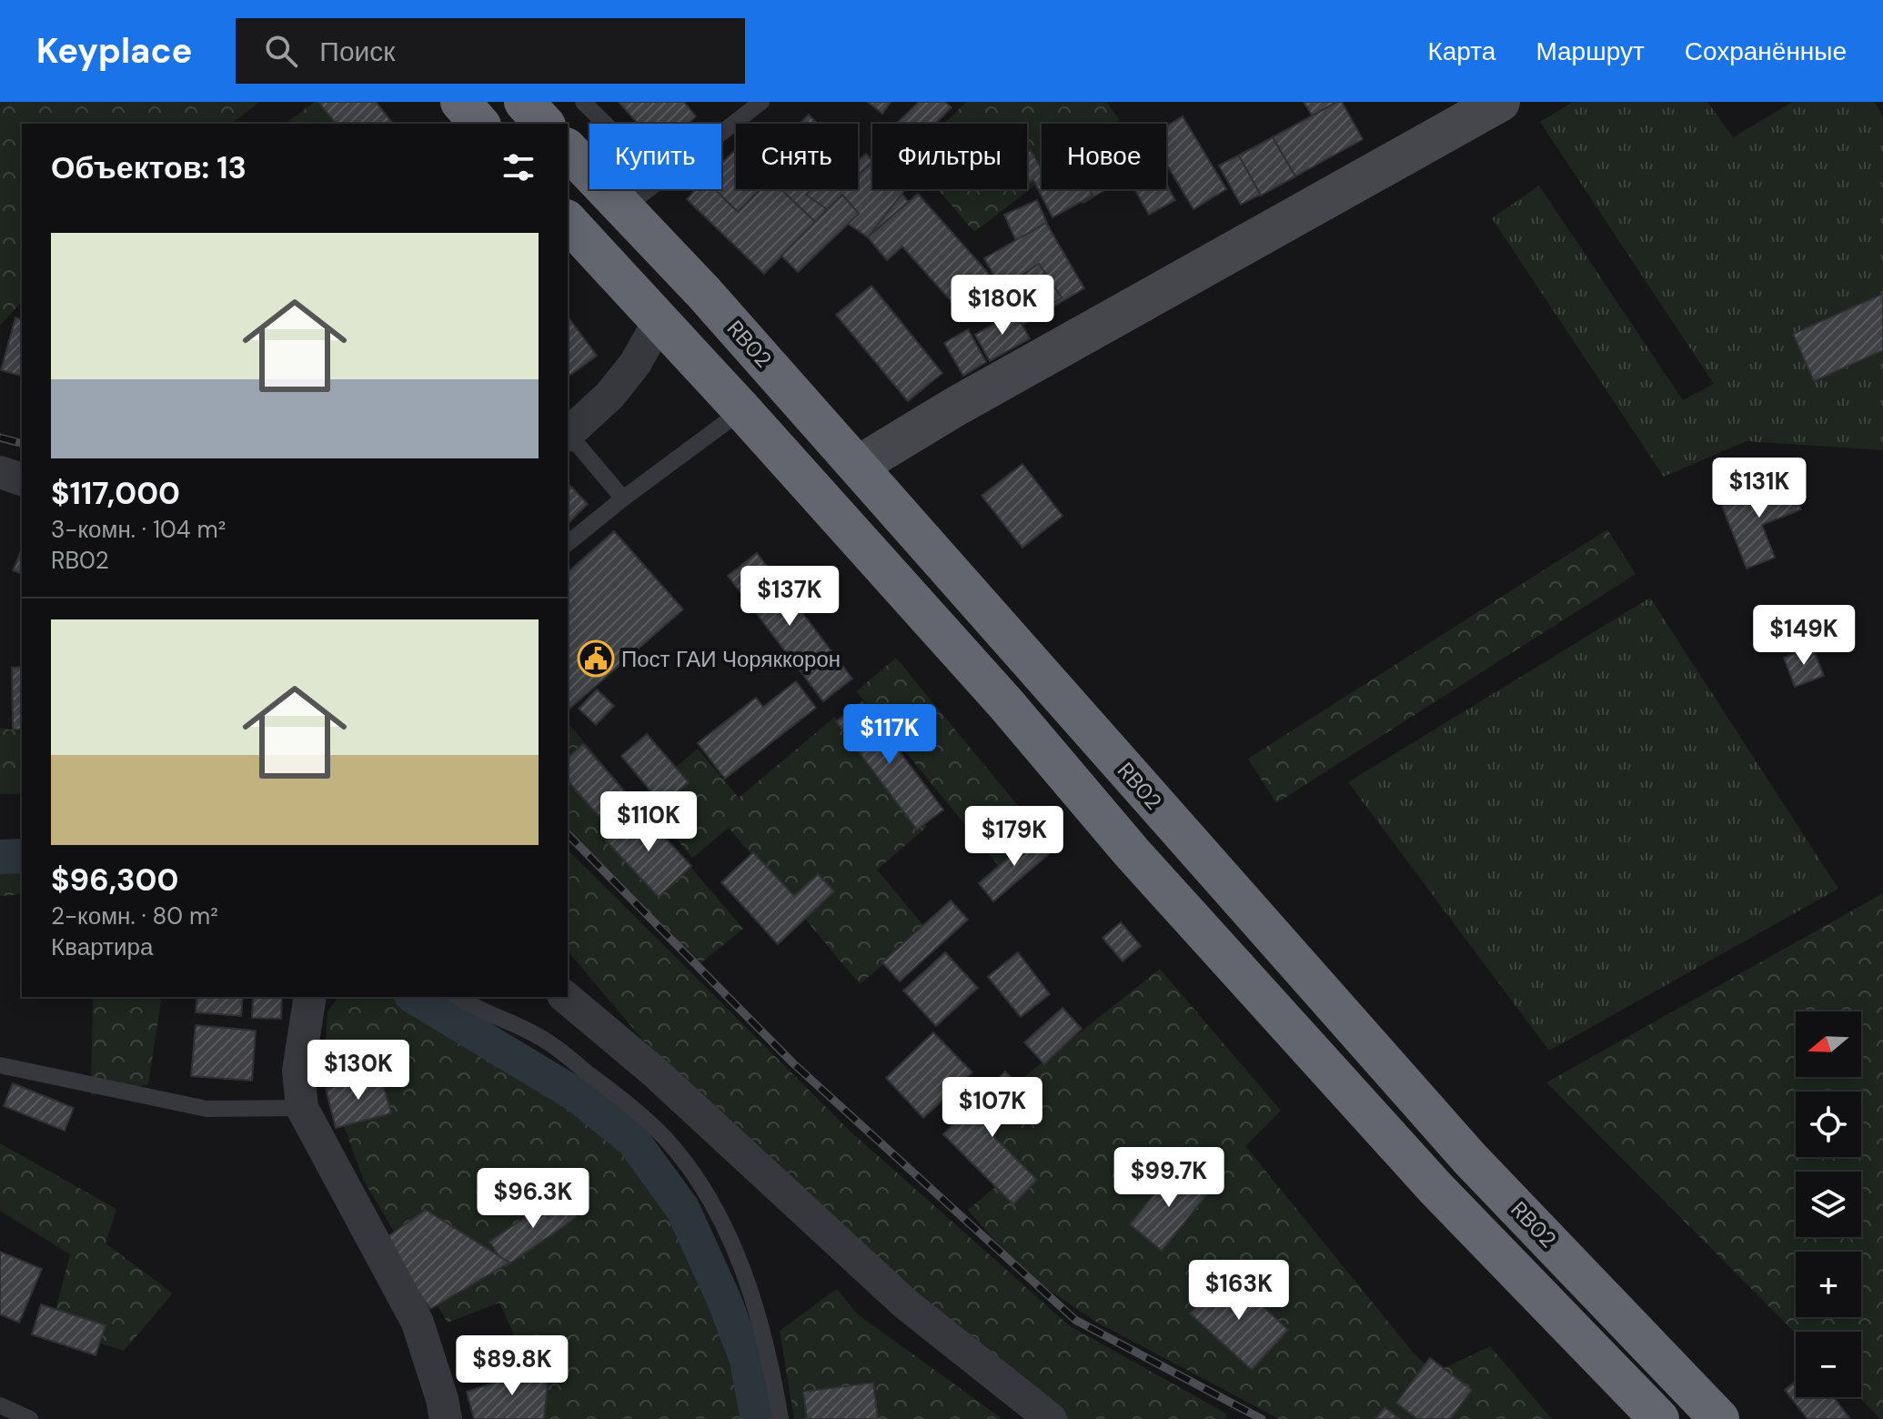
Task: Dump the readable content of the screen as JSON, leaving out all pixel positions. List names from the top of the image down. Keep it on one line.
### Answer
{"streets":{"highway":["RB02"]},"places":{"public building":["Пост ГАИ Чоряккорон"]},"north":"left","page":{"header":"Keyplace","search":"Поиск","nav":["Карта","Маршрут","Сохранённые"],"chip":["Купить","Снять","Фильтры","Новое"],"heading":"Объектов: 13","list":[{"name":"$117,000","note":"3-комн. · 104 m² · RB02"},{"name":"$96,300","note":"2-комн. · 80 m² · Квартира"}],"price":["$180K","$131K","$137K","$149K","$117K","$110K","$179K","$130K","$107K","$99.7K","$96.3K","$163K","$89.8K"],"map_buttons":["+","−"]}}
